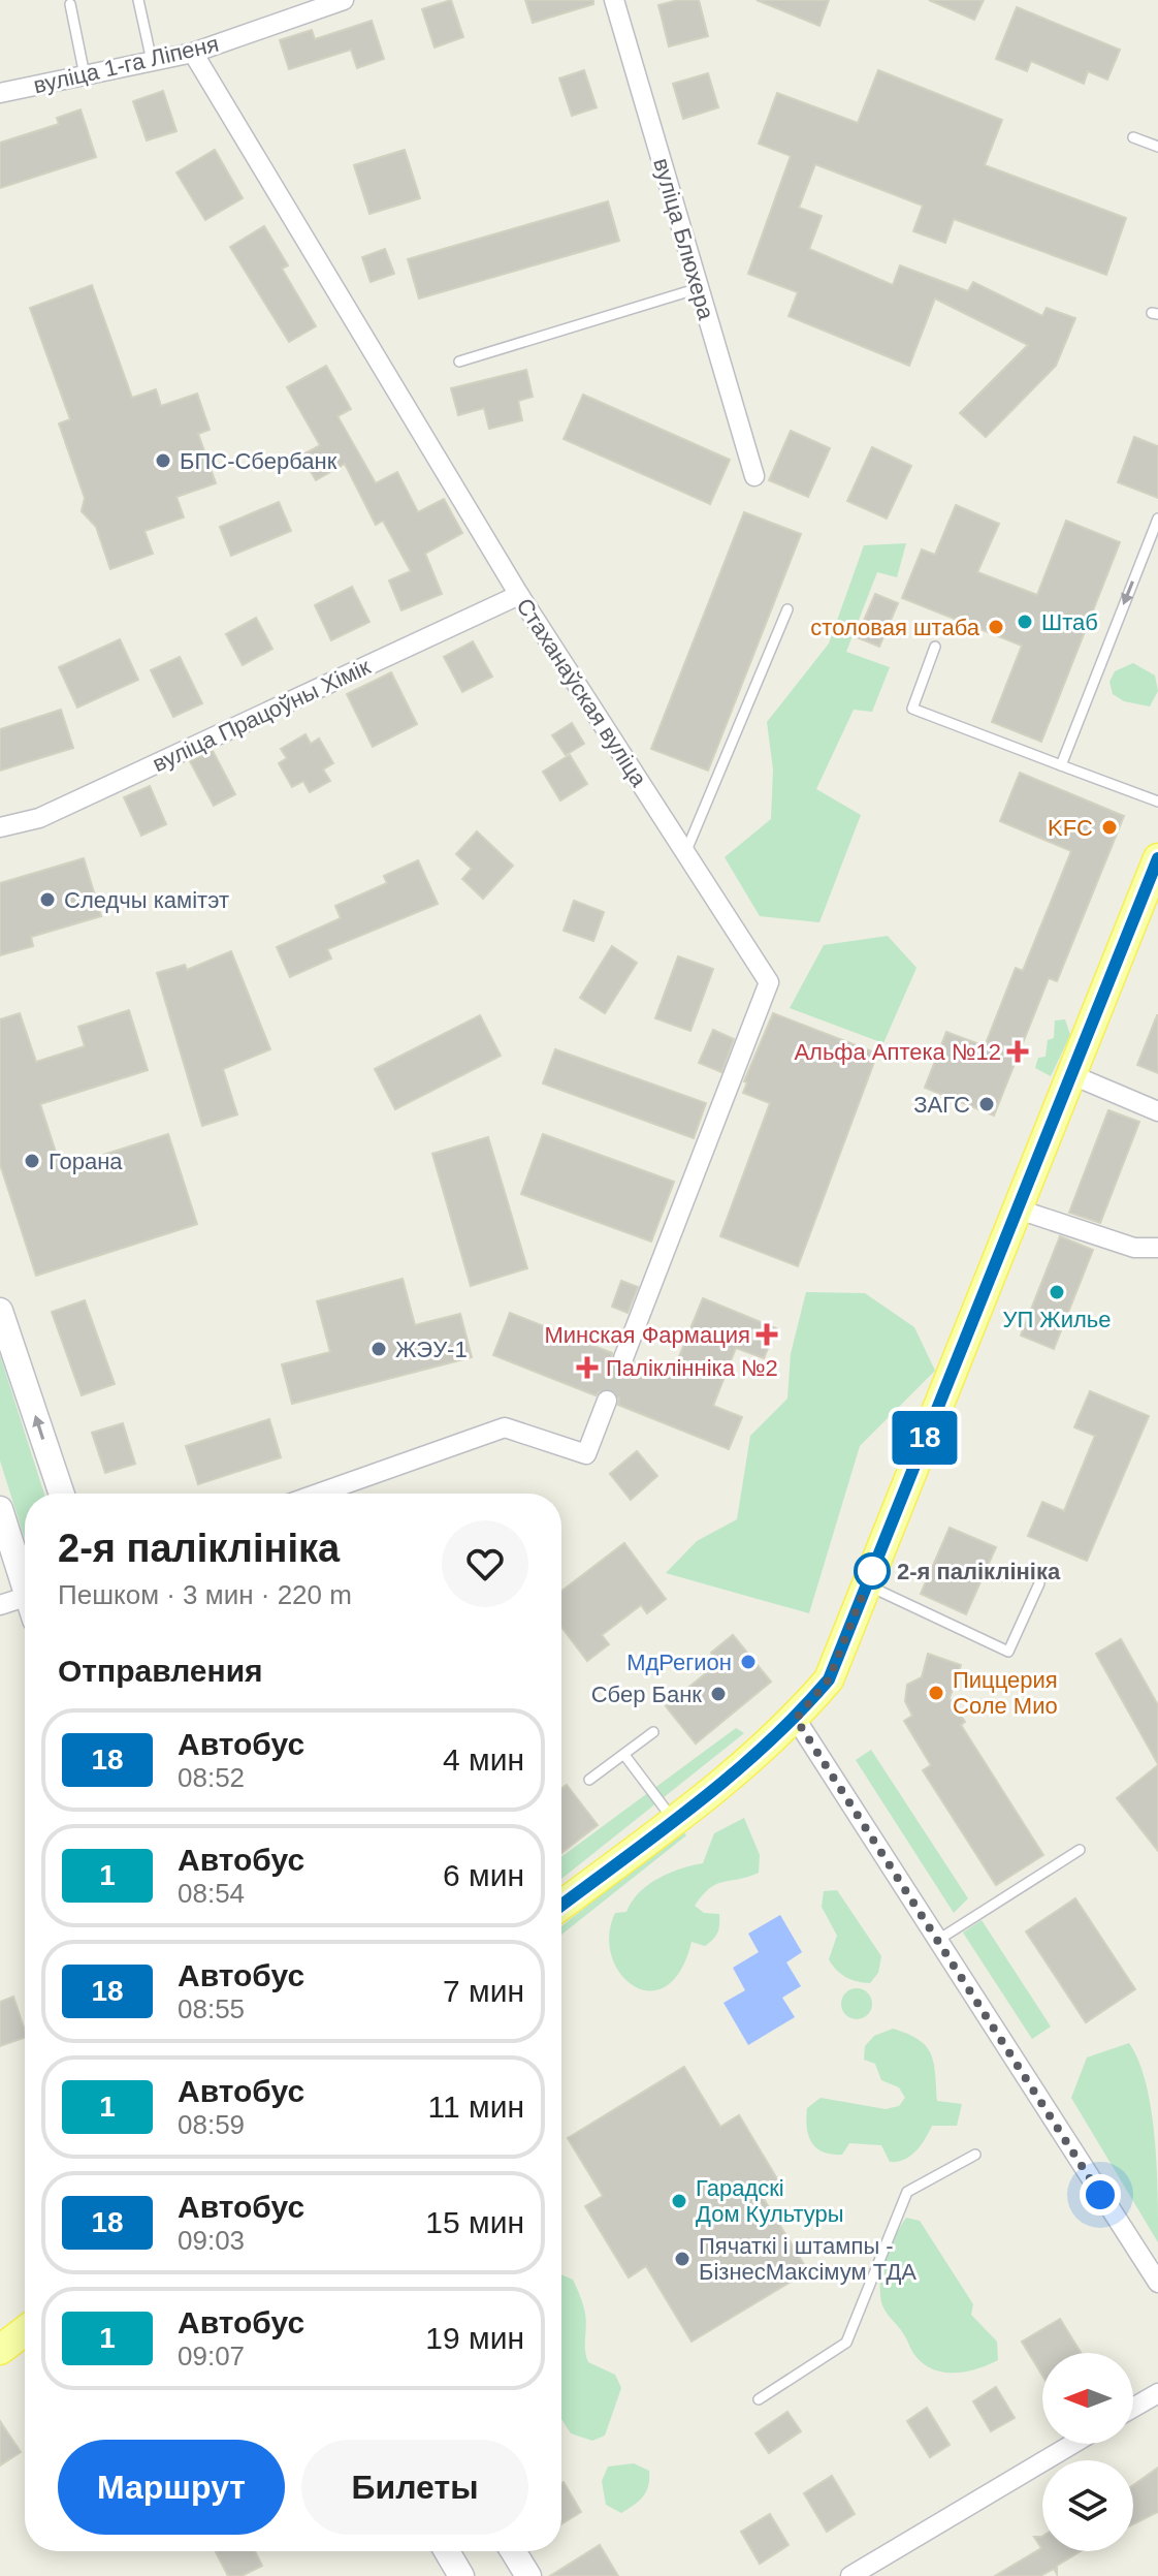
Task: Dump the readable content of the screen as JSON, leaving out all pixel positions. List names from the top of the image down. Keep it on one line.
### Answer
{"streets":{"street":["вуліца 1-га Ліпеня","вуліца Блюхера","Стаханаўская вуліца","вуліца Працоўны Хімік"]},"crossings":[["вуліца 1-га Ліпеня","Стаханаўская вуліца"],["Стаханаўская вуліца","вуліца Працоўны Хімік"]],"places":{"other":["БПС-Сбербанк","Штаб","столовая штаба","KFC","Следчы камітэт","ЗАГС","Горана","УП Жилье","ЖЭУ-1","2-я паліклініка","МдРегион","Пиццерия Соле Мио","Сбер Банк","Гарадскі Дом Культуры","Пячаткі і штампы - БізнесМаксімум ТДА"],"health":["Альфа Аптека №12","Минская Фармация","Паліклінніка №2"]},"lines":["bus line 18"],"north":"left","page":{"on_map":"18","heading":[["2-я паліклініка","Пешком · 3 мин · 220 m"],"Отправления"],"list":[{"mark":"18","name":"Автобус","note":"08:52","value":"4 мин"},{"mark":"1","name":"Автобус","note":"08:54","value":"6 мин"},{"mark":"18","name":"Автобус","note":"08:55","value":"7 мин"},{"mark":"1","name":"Автобус","note":"08:59","value":"11 мин"},{"mark":"18","name":"Автобус","note":"09:03","value":"15 мин"},{"mark":"1","name":"Автобус","note":"09:07","value":"19 мин"}],"buttons":["Маршрут","Билеты"]}}
